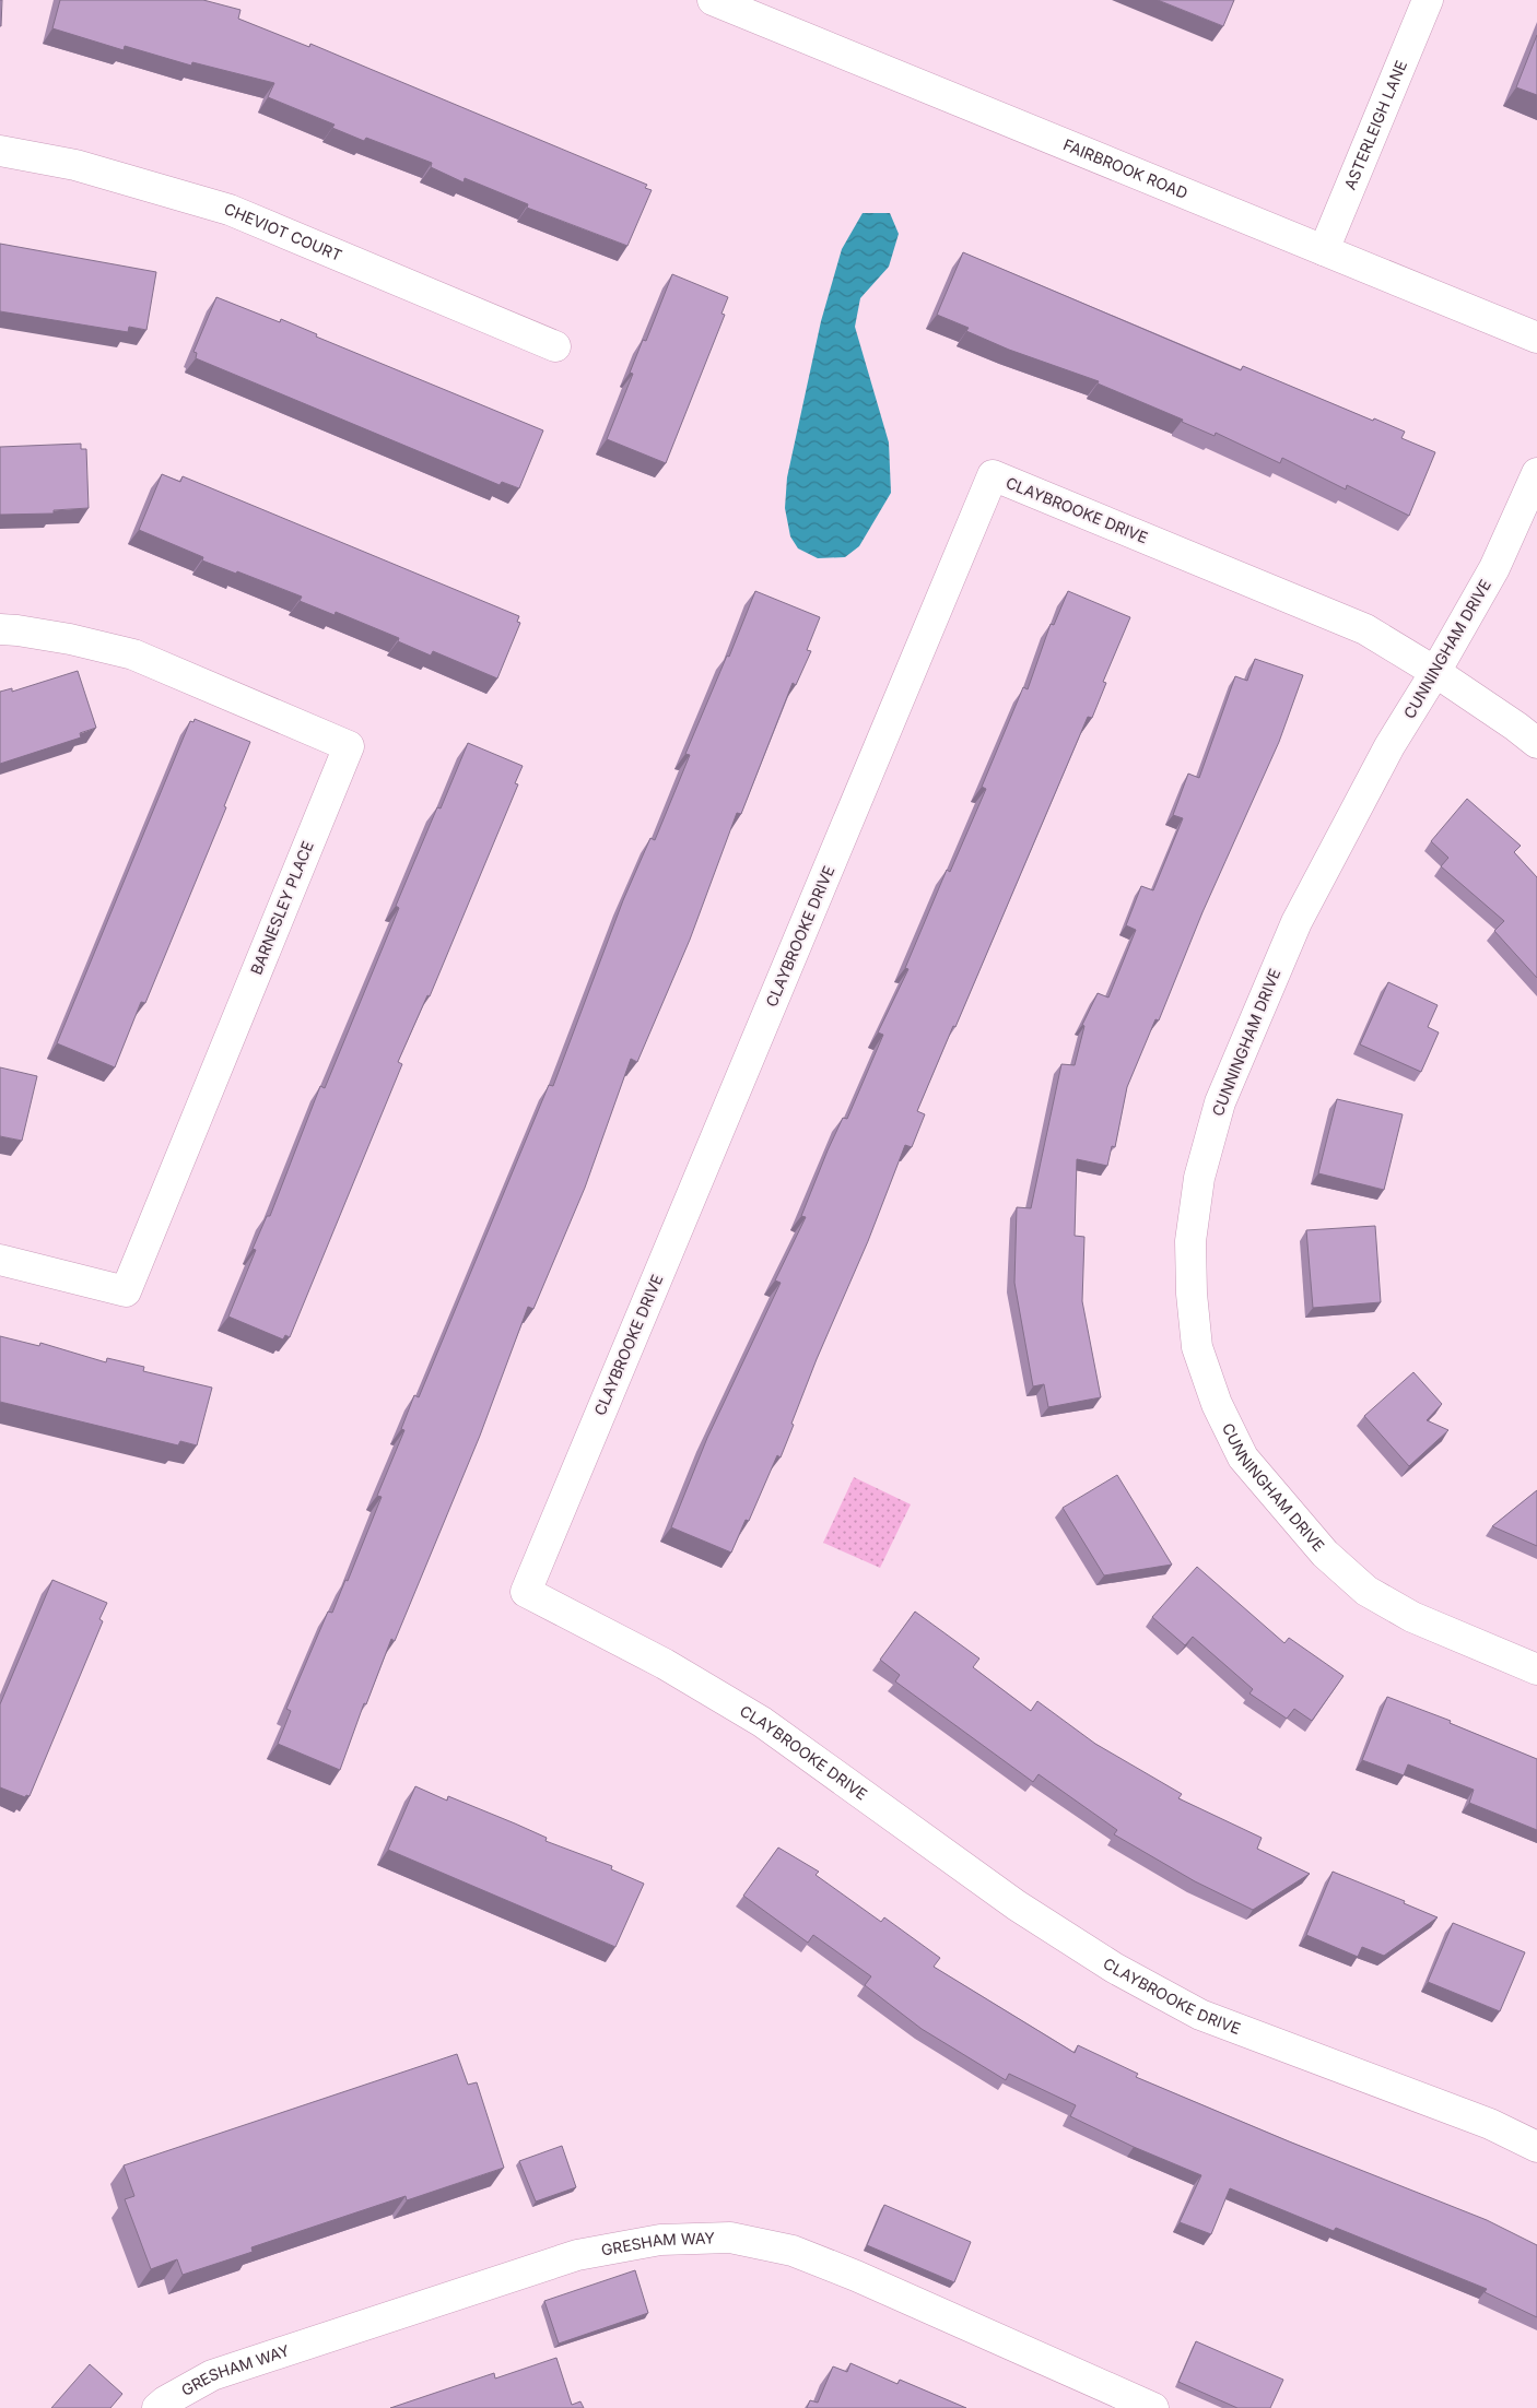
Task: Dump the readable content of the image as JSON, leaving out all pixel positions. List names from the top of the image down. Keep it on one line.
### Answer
{"streets":{"street":["ASTERLEIGH LANE","FAIRBROOK ROAD","CHEVIOT COURT","CLAYBROOKE DRIVE","CUNNINGHAM DRIVE","BARNESLEY PLACE","GRESHAM WAY"]},"crossings":[["ASTERLEIGH LANE","FAIRBROOK ROAD"],["CLAYBROOKE DRIVE","CUNNINGHAM DRIVE"]]}
